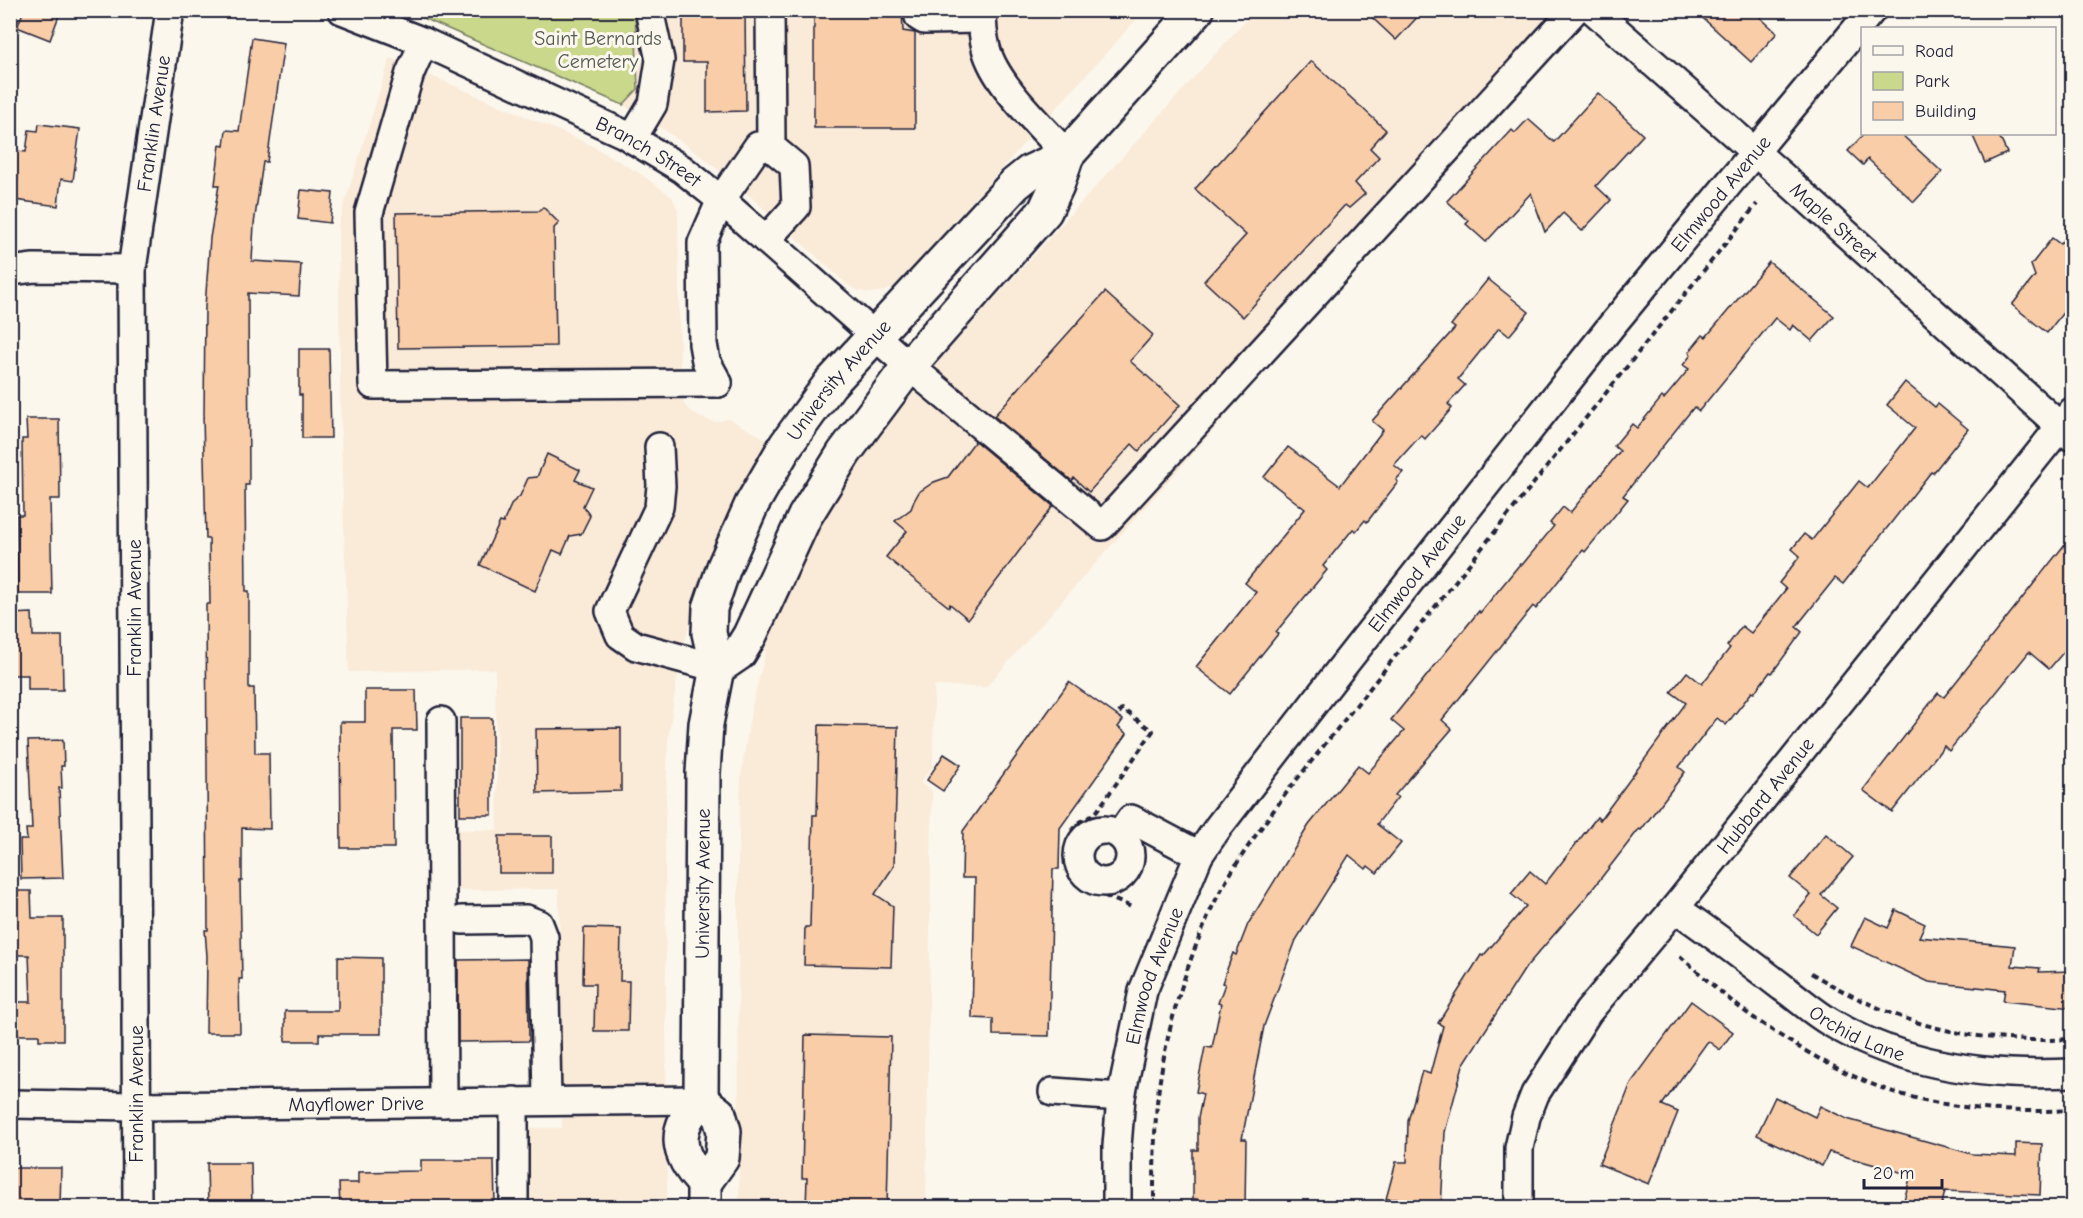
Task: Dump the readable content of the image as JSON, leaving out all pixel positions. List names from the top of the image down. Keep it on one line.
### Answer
{"streets":{"main road":["University Avenue"],"street":["Franklin Avenue","Branch Street","Elmwood Avenue","Maple Street","Hubbard Avenue","Orchid Lane","Mayflower Drive"]},"crossings":[["Franklin Avenue","Mayflower Drive"],["Branch Street","University Avenue"],["Elmwood Avenue","Maple Street"],["Maple Street","Hubbard Avenue"],["University Avenue","Mayflower Drive"],["Hubbard Avenue","Orchid Lane"]],"parks":["Saint Bernards Cemetery"],"legend":["Road","Park","Building"],"scale_bar":"20 m"}
